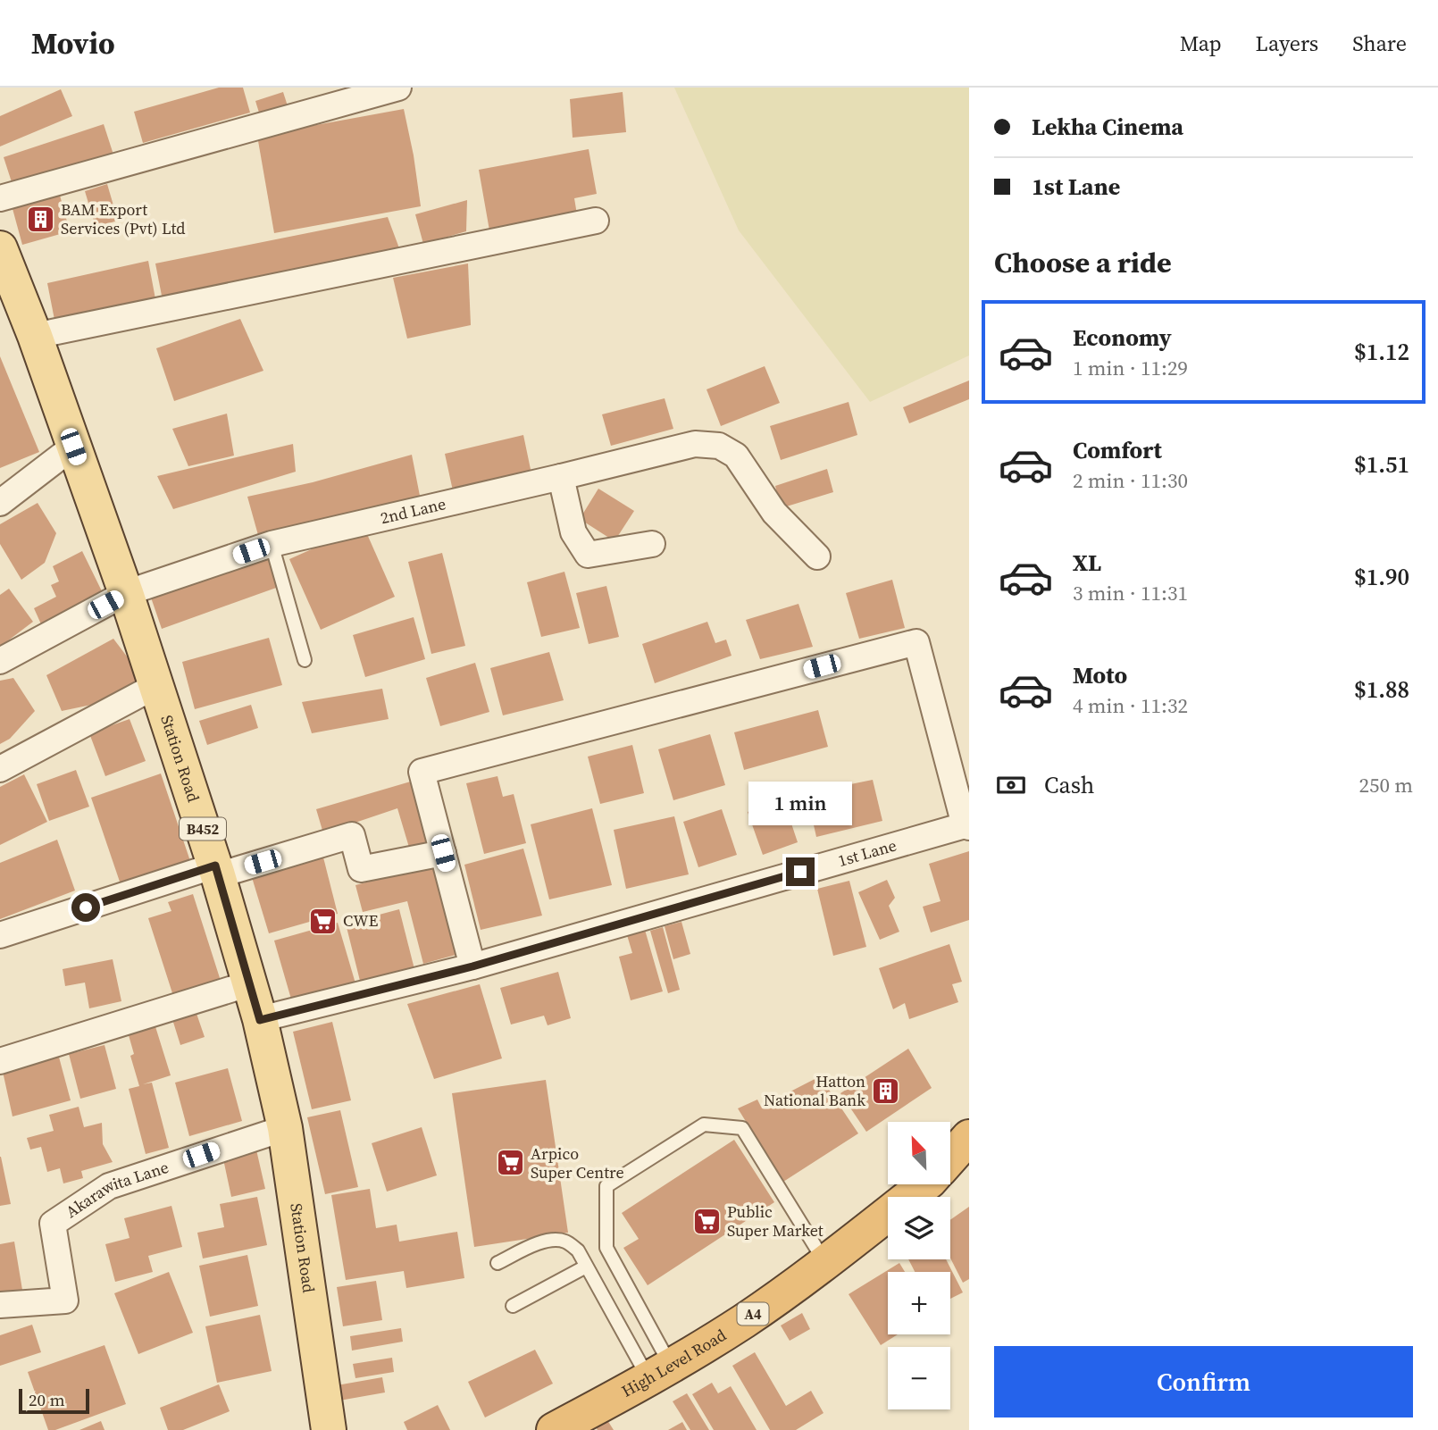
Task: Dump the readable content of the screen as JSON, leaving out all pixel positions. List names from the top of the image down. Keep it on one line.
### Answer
{"streets":{"highway":["A4","High Level Road"],"main road":["Station Road","B452"],"street":["2nd Lane","1st Lane","Akarawita Lane"]},"crossings":[["2nd Lane","Station Road"],["Station Road","1st Lane"],["Station Road","Akarawita Lane"]],"places":{"building":["BAM Export Services (Pvt) Ltd","Hatton National Bank"],"supermarket":["CWE","Arpico Super Centre","Public Super Market"]},"scale_bar":"20 m","north":"top left","page":{"header":"Movio","nav":["Map","Layers","Share"],"banner":["Lekha Cinema","1st Lane"],"heading":"Choose a ride","list":[{"name":"Economy","note":"1 min · 11:29","value":"$1.12"},{"name":"Comfort","note":"2 min · 11:30","value":"$1.51"},{"name":"XL","note":"3 min · 11:31","value":"$1.90"},{"name":"Moto","note":"4 min · 11:32","value":"$1.88"}],"pay":["Cash","250 m"],"bubble":"1 min","map_buttons":["+","−"],"buttons":"Confirm","scale":"20 m"}}
